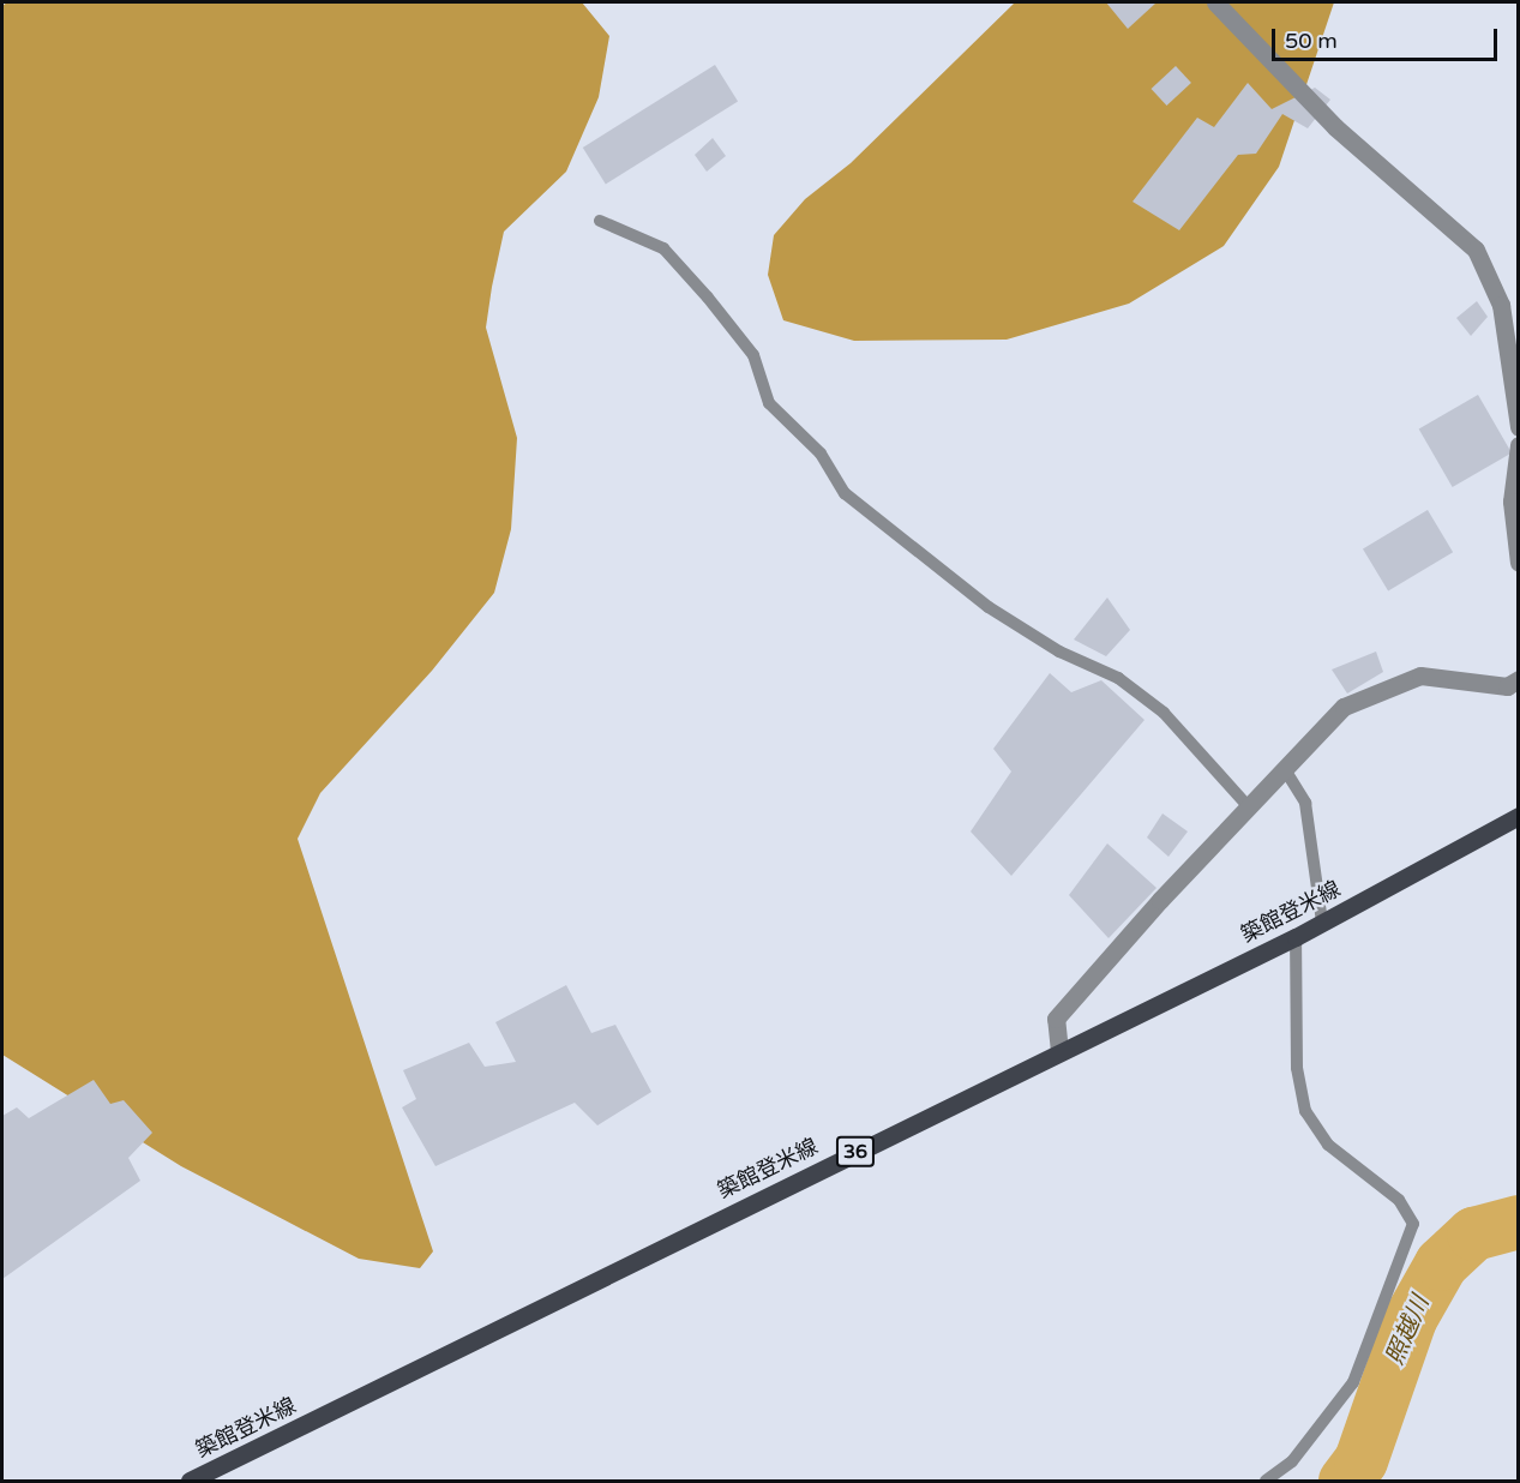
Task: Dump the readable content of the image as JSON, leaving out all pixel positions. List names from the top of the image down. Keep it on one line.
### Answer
{"streets":{"main road":["築館登米線","36"]},"water":["照越川"],"scale_bar":"50 m"}
